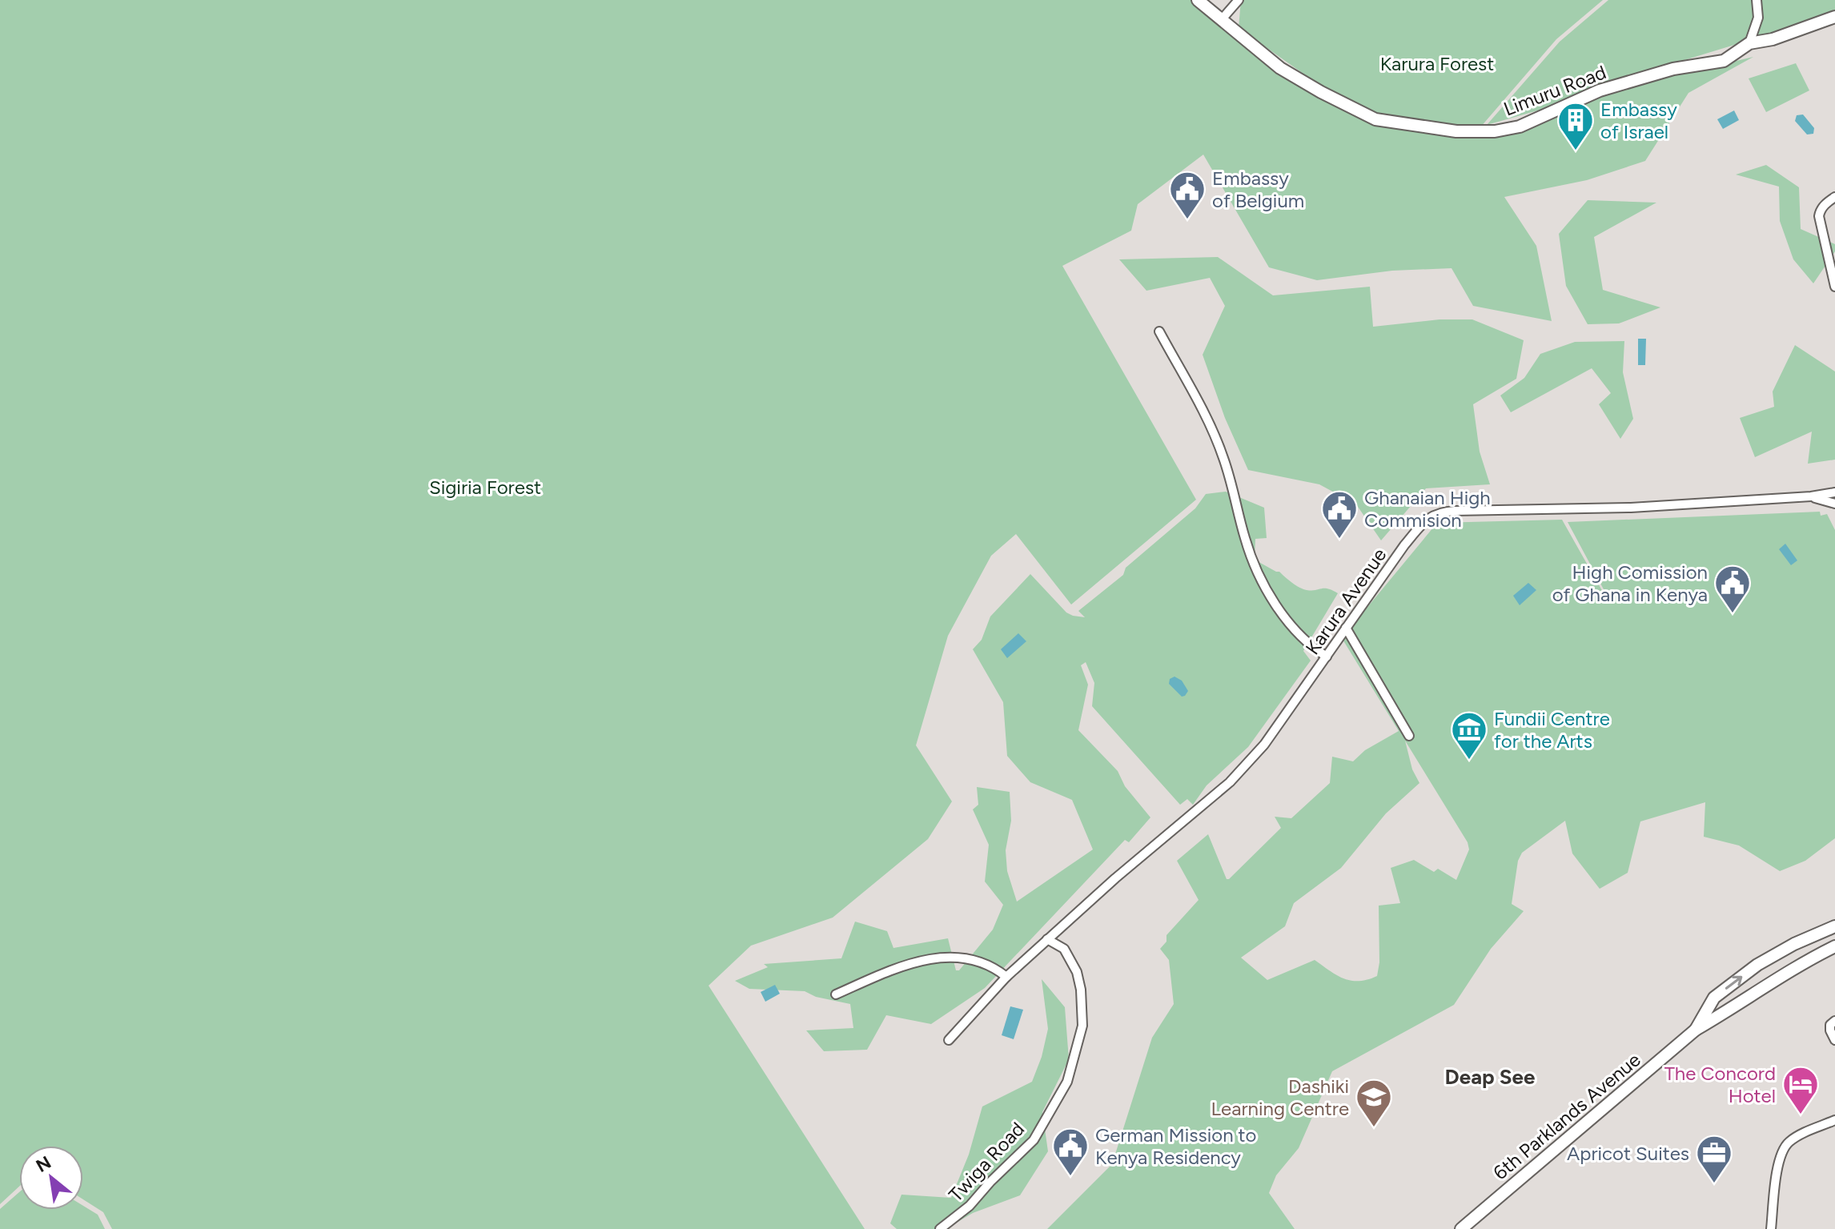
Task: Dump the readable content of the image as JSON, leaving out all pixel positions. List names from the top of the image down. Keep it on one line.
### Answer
{"streets":{"main road":["Limuru Road","6th Parklands Avenue"],"street":["Karura Avenue","Twiga Road"]},"crossings":[["Karura Avenue","Twiga Road"]],"districts":["Deap See"],"parks":["Karura Forest","Sigiria Forest"],"places":{"building":["Embassy of Israel"],"public building":["Embassy of Belgium","Ghanaian High Commision","High Comission of Ghana in Kenya","German Mission to Kenya Residency"],"museum":["Fundii Centre for the Arts"],"hotel":["The Concord Hotel"],"school or university":["Dashiki Learning Centre"],"office":["Apricot Suites"]},"north":"top left"}
